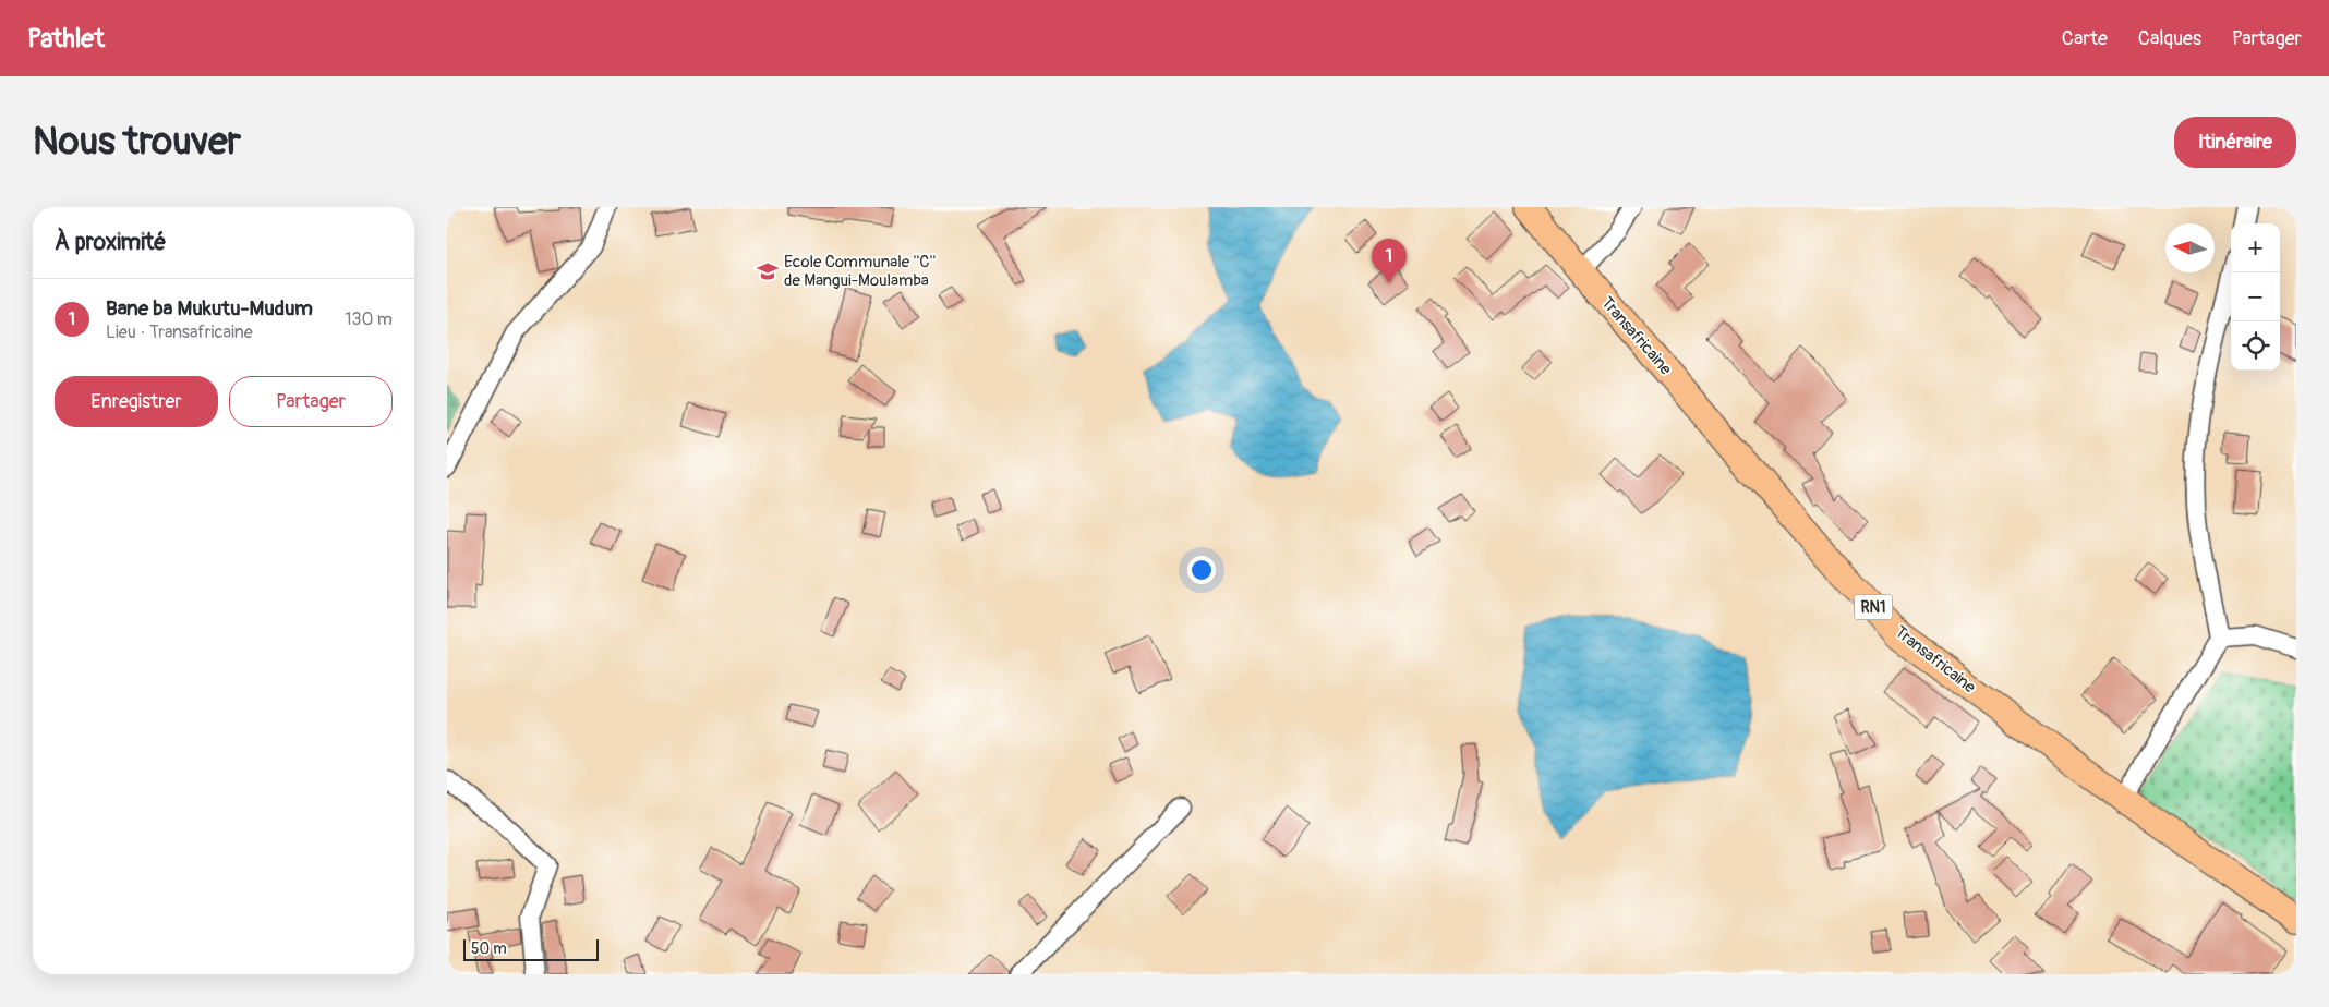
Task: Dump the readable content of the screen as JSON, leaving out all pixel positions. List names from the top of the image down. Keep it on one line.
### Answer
{"streets":{"highway":["Transafricaine","RN1"]},"places":{"school or university":["Ecole Communale ''C'' de Mangui-Moulamba"]},"scale_bar":"50 m","north":"left","page":{"header":"Pathlet","nav":["Carte","Calques","Partager"],"buttons":["Itinéraire",["Enregistrer","Partager"]],"title":"Nous trouver","heading":"À proximité","map_buttons":["+","−"],"pins":"1","list":[{"mark":"1","name":"Bane ba Mukutu-Mudum","note":"Lieu · Transafricaine","value":"130 m"}],"scale":"50 m"}}
